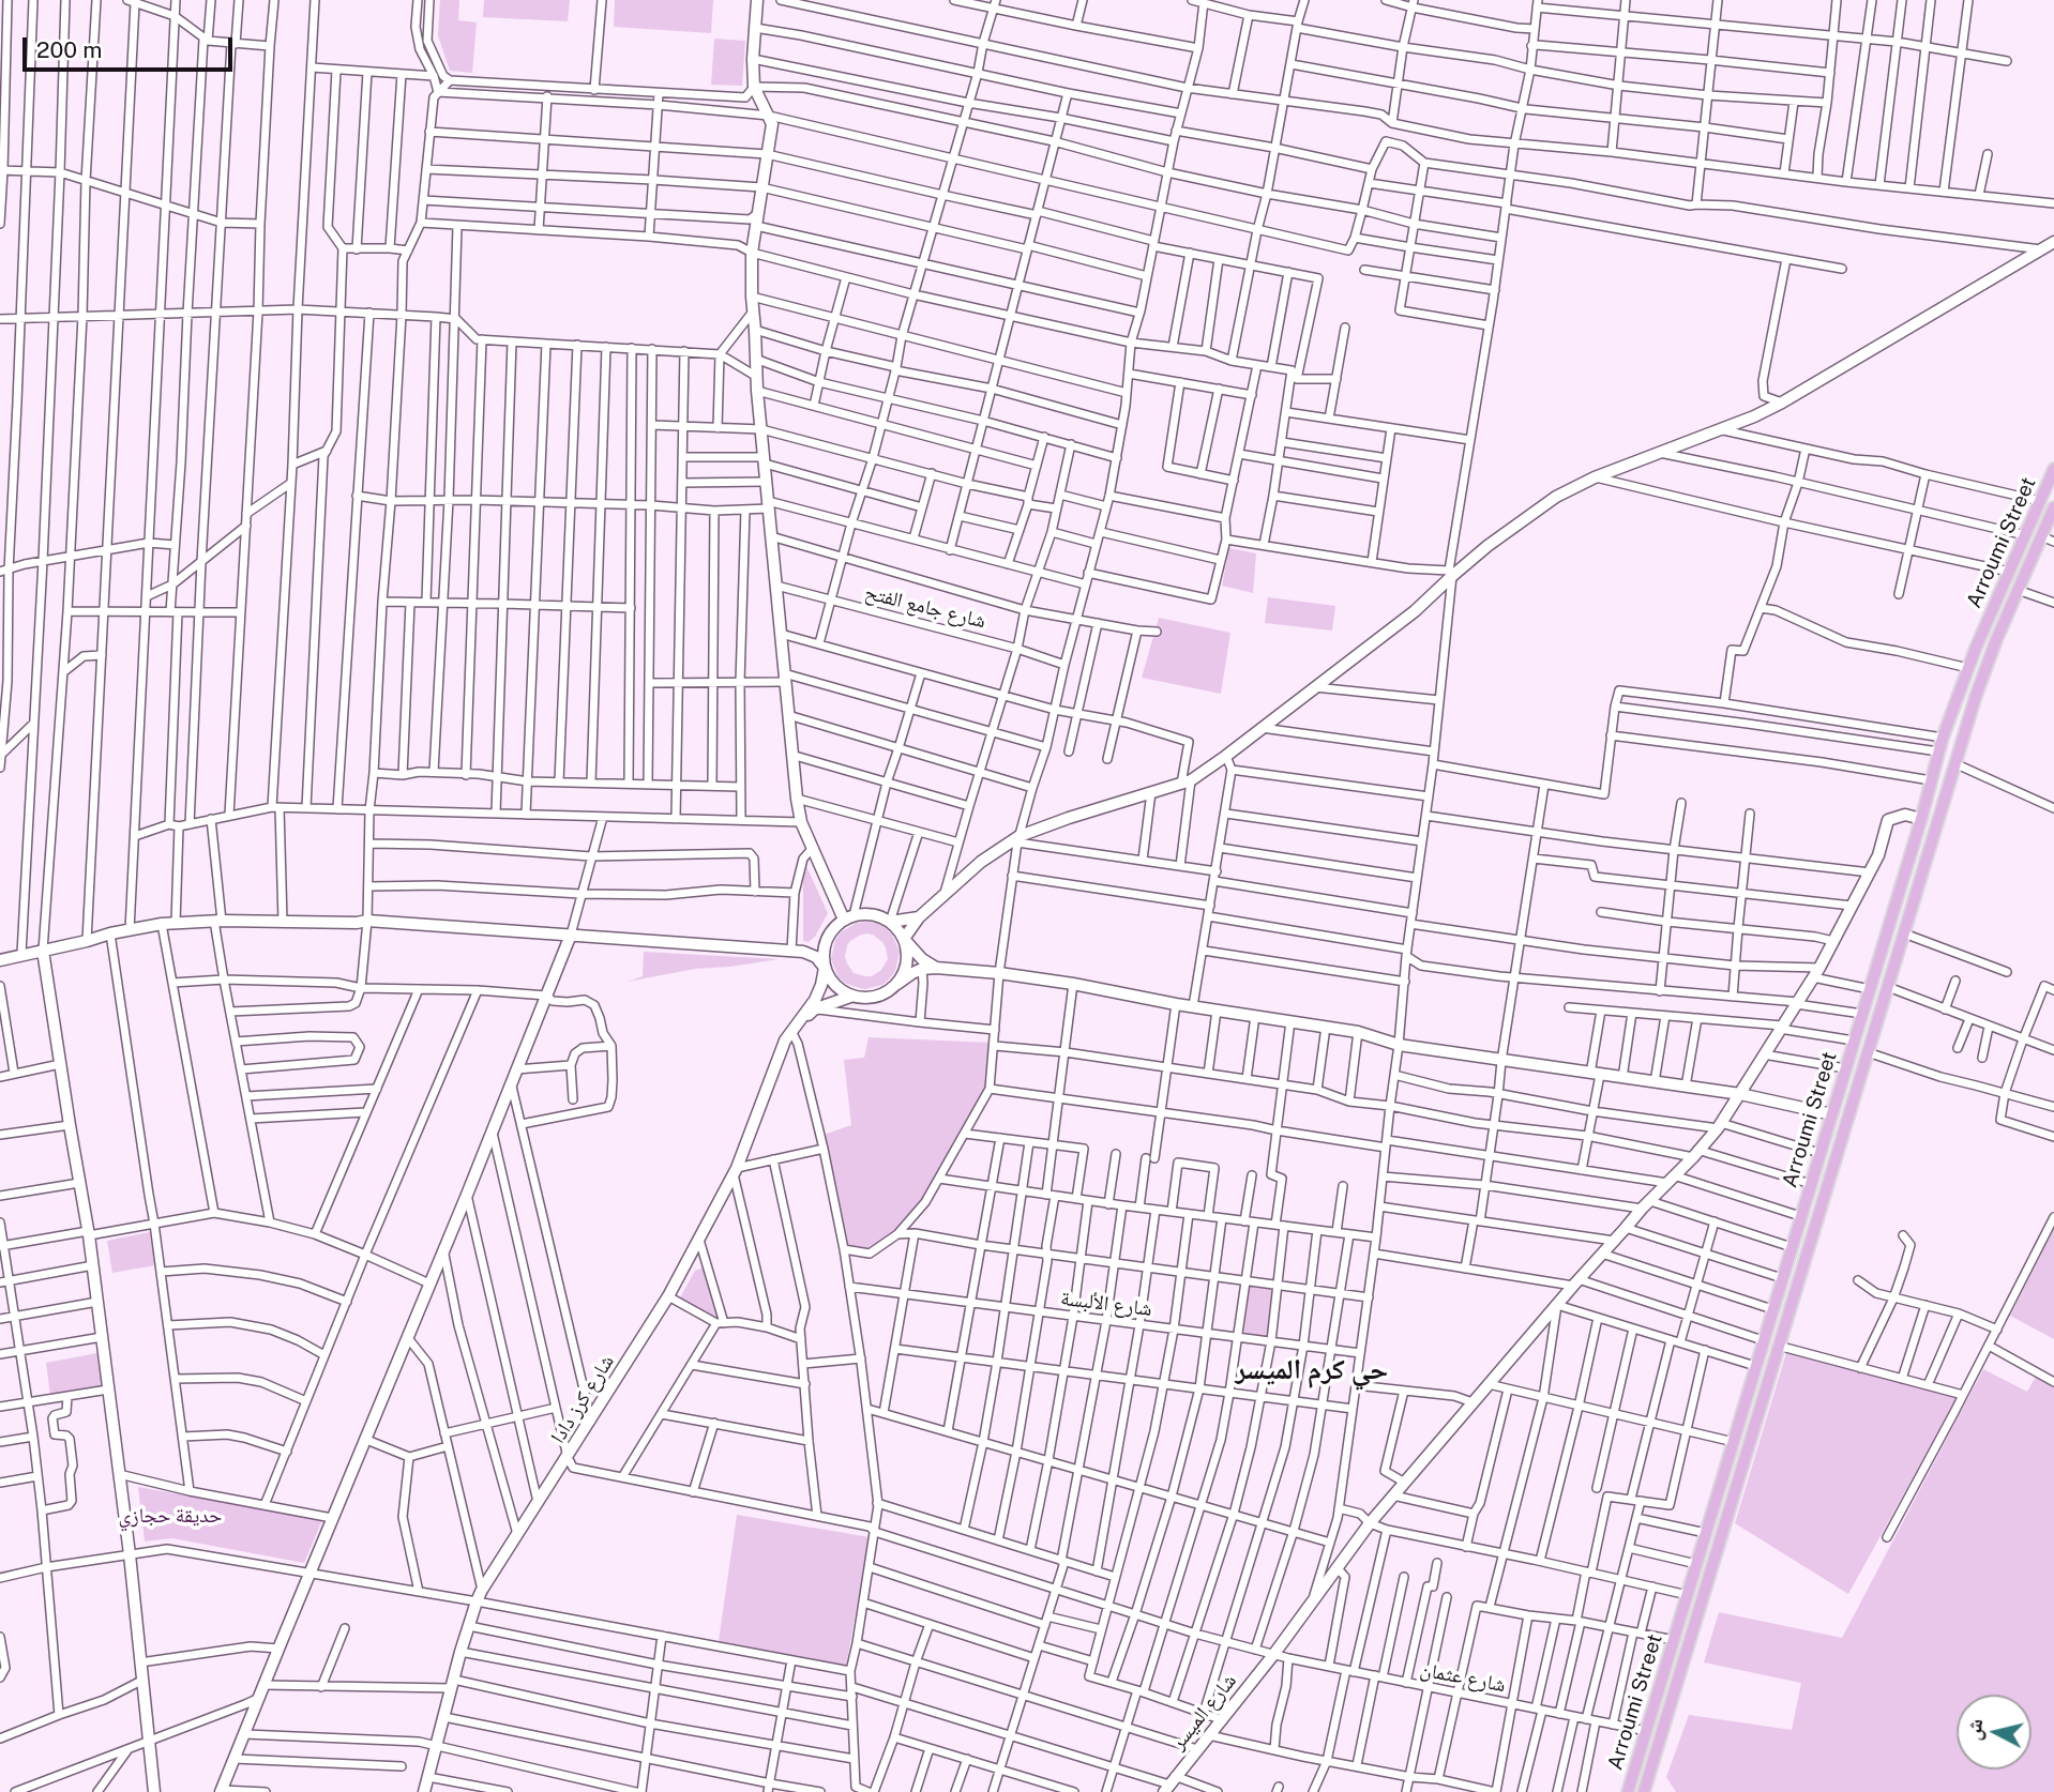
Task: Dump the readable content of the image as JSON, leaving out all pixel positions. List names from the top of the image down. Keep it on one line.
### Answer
{"streets":{"main road":["Arroumi Street","شارع كرز دادا","شارع الميسر"],"street":["شارع جامع الفتح","شارع الألبسة","شارع عثمان"]},"crossings":[["Arroumi Street","شارع عثمان"],["Arroumi Street","شارع الميسر"],["شارع كرز دادا","شارع عثمان"],["شارع عثمان","شارع الميسر"]],"districts":["حي كرم الميسر"],"parks":["حديقة حجازي"],"scale_bar":"200 m","north":"left"}
